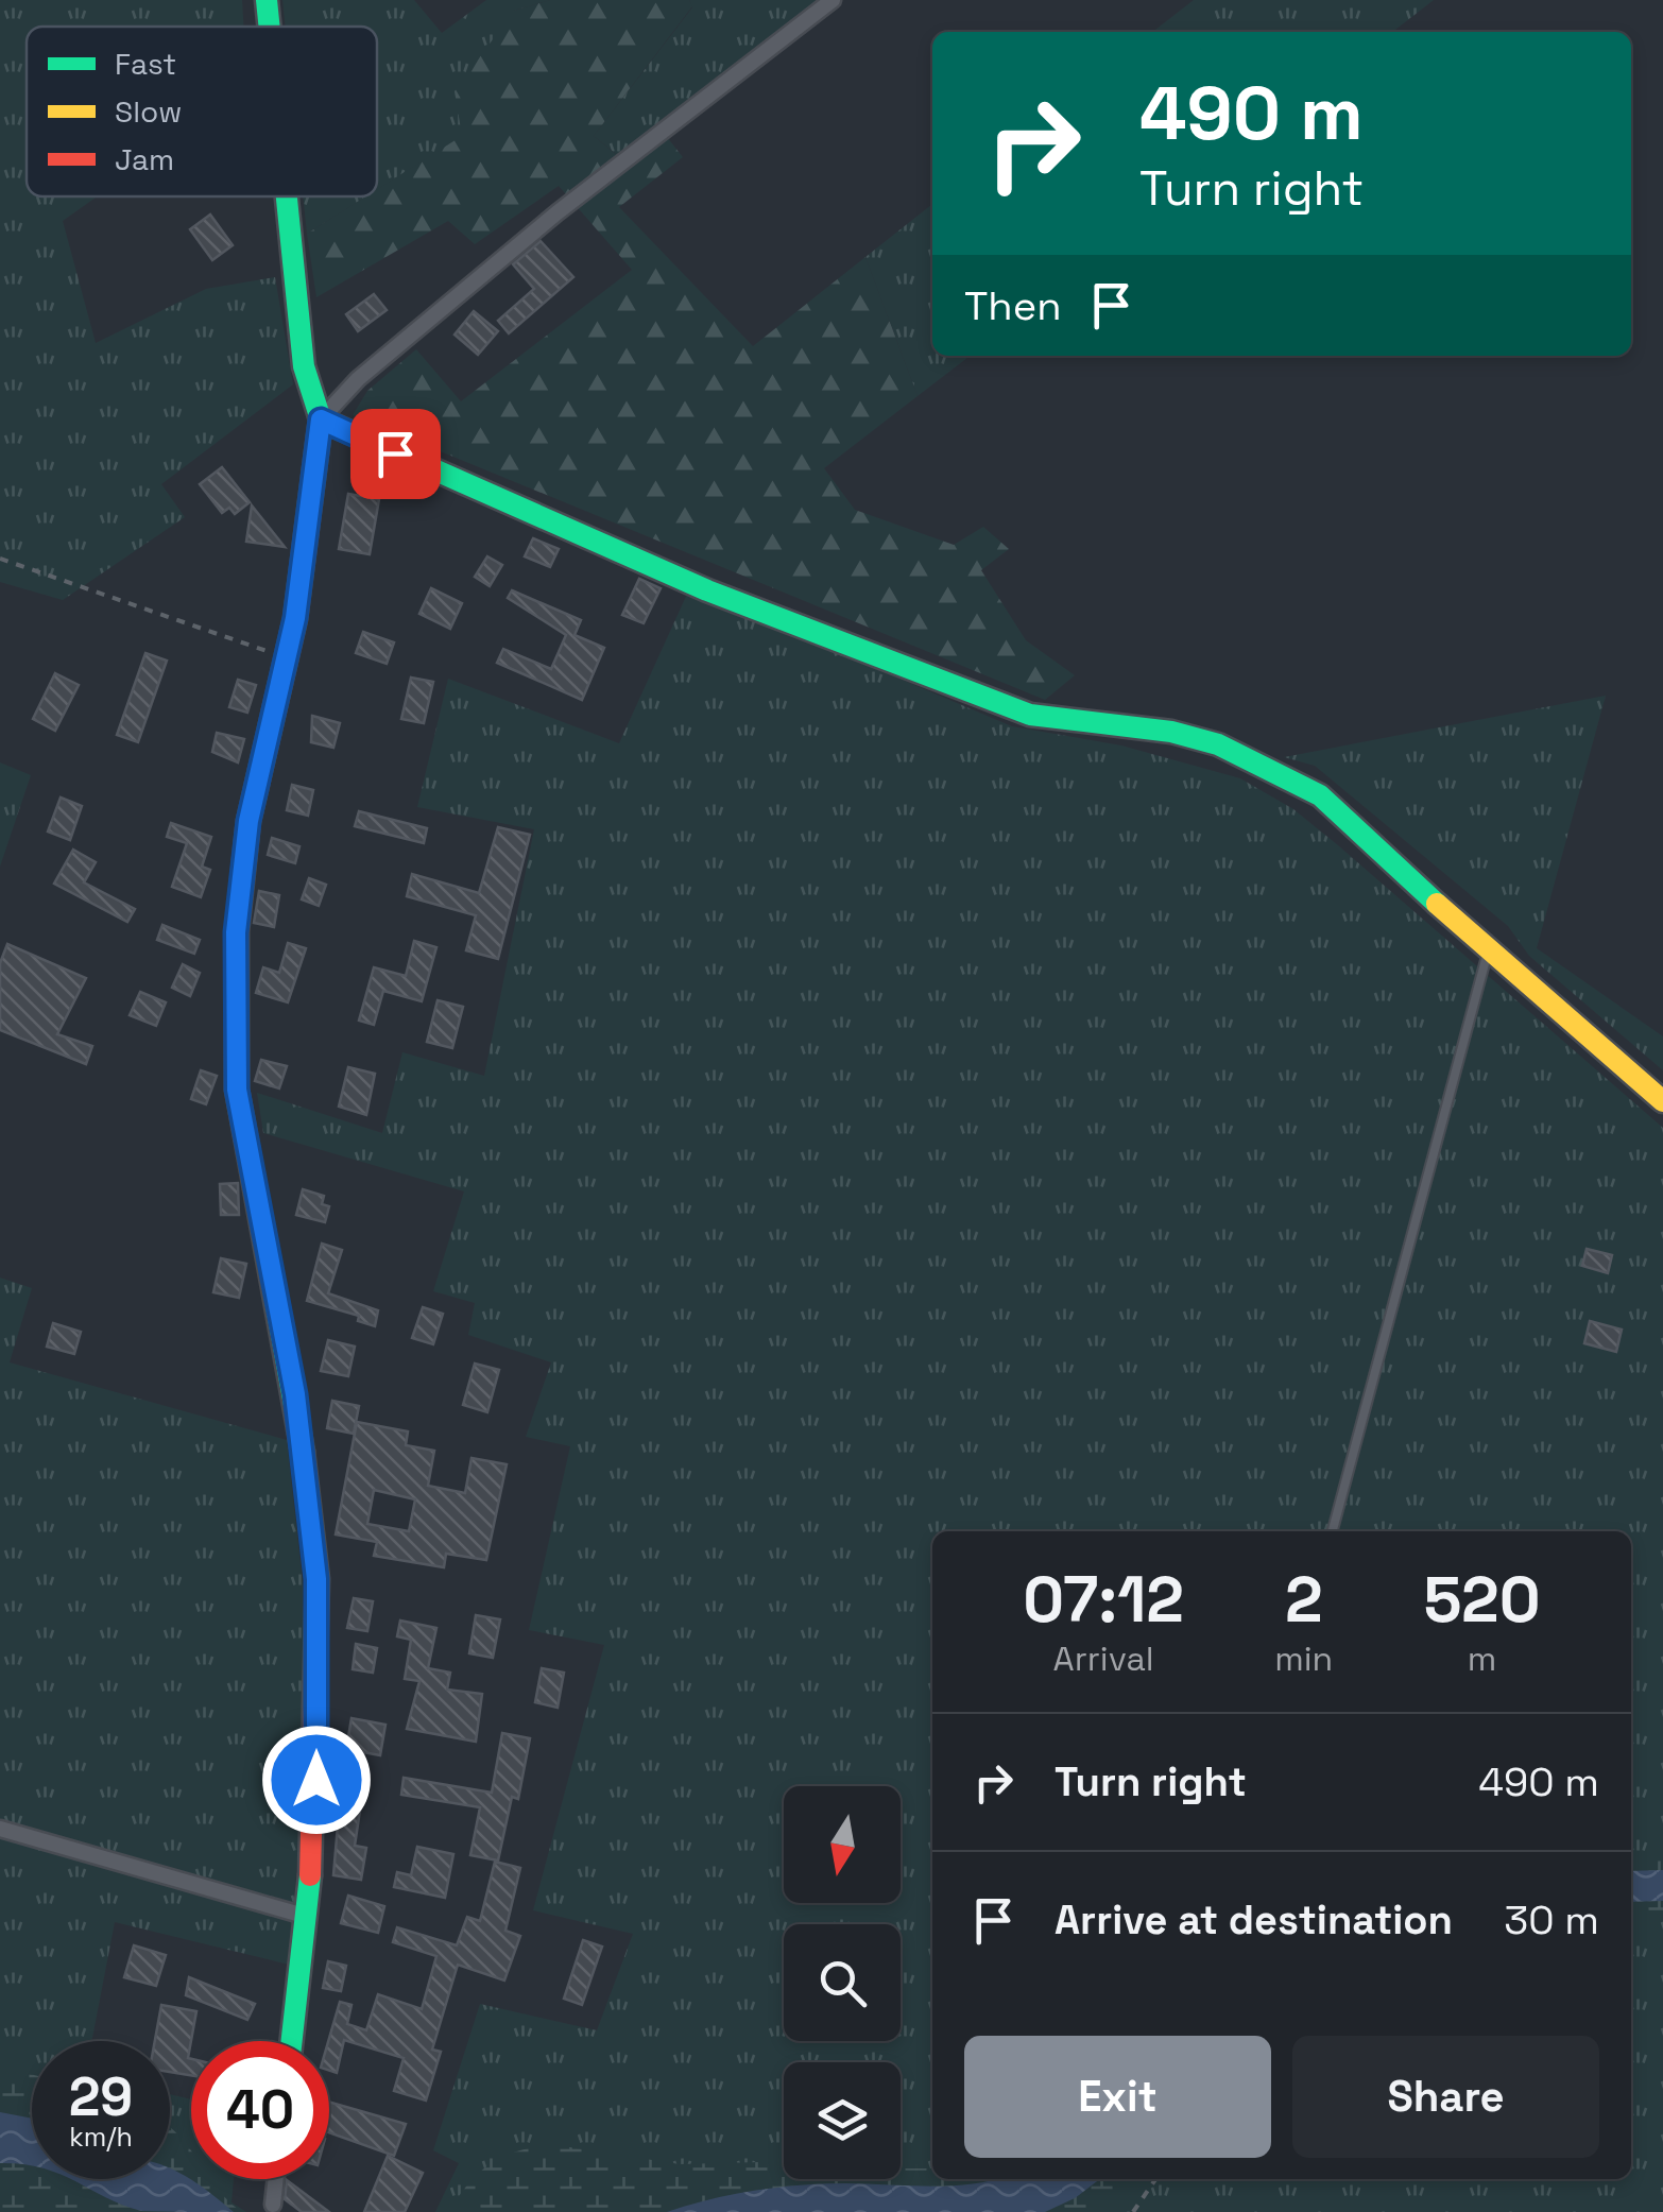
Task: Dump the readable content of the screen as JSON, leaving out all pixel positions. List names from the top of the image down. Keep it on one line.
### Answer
{"legend":["Fast","Slow","Jam"],"north":"bottom","page":{"turn":["490 m","Turn right"],"then":"Then","eta":["07:12","Arrival","2","min","520","m"],"list":[{"name":"Turn right","value":"490 m"},{"name":"Arrive at destination","value":"30 m"}],"buttons":["Exit","Share"],"speed":"29 km/h","limit":"40"}}
